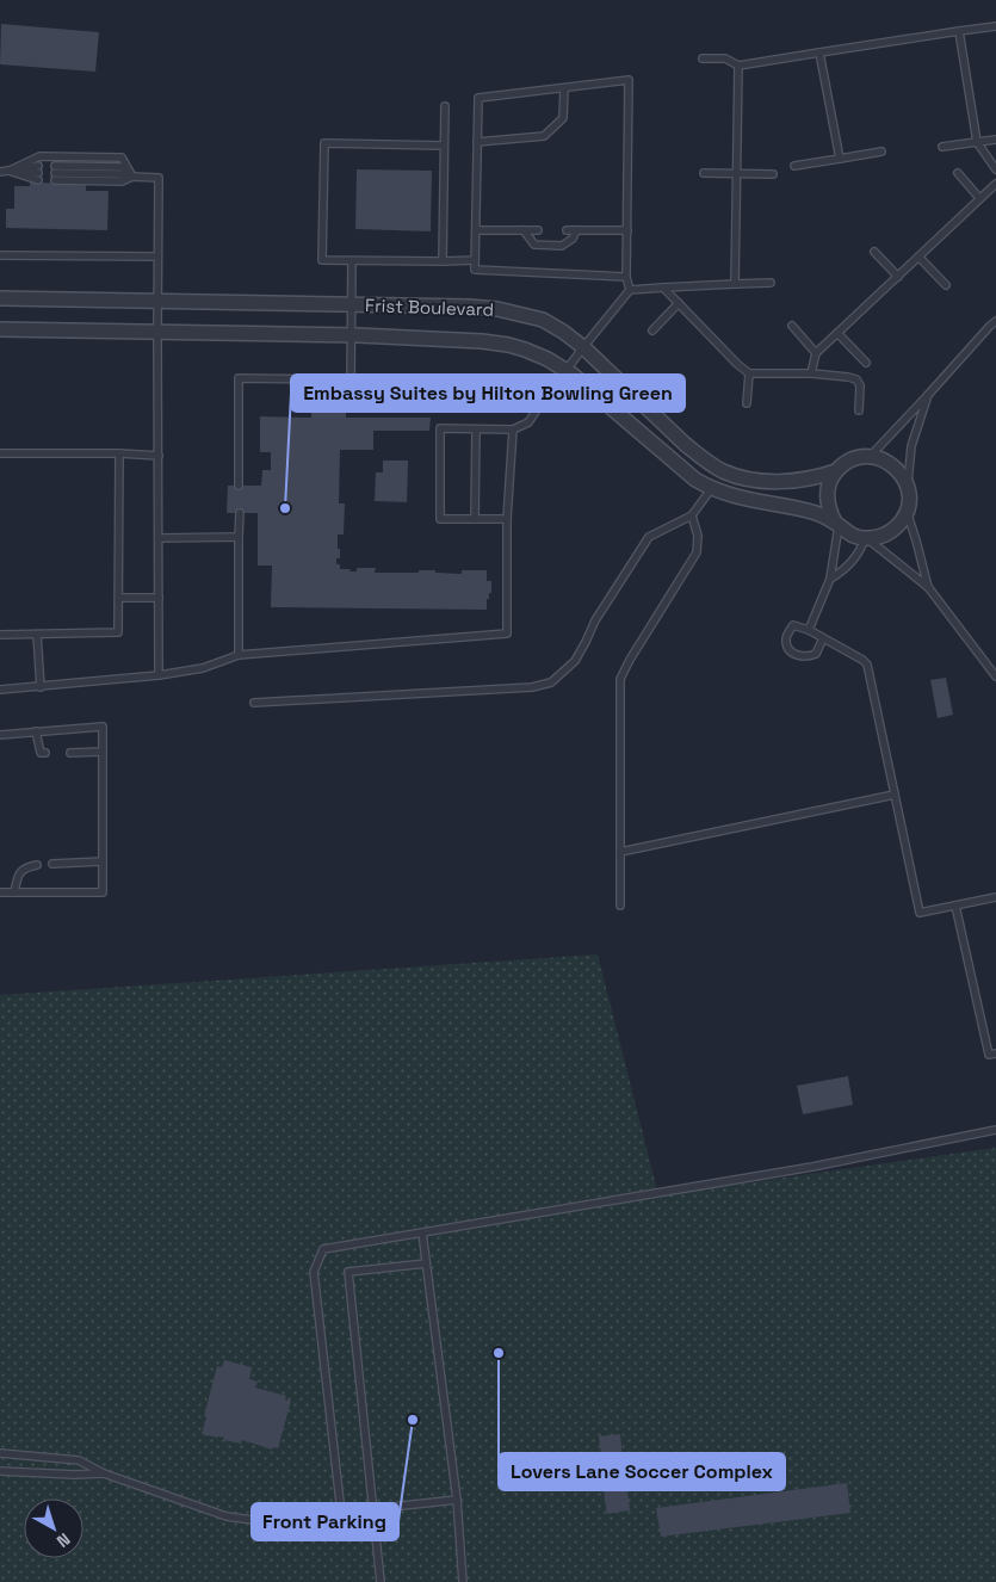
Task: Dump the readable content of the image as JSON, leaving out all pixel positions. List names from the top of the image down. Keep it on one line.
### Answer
{"streets":{"street":["Frist Boulevard"]},"places":["Embassy Suites by Hilton Bowling Green","Lovers Lane Soccer Complex","Front Parking"],"north":"bottom right"}
